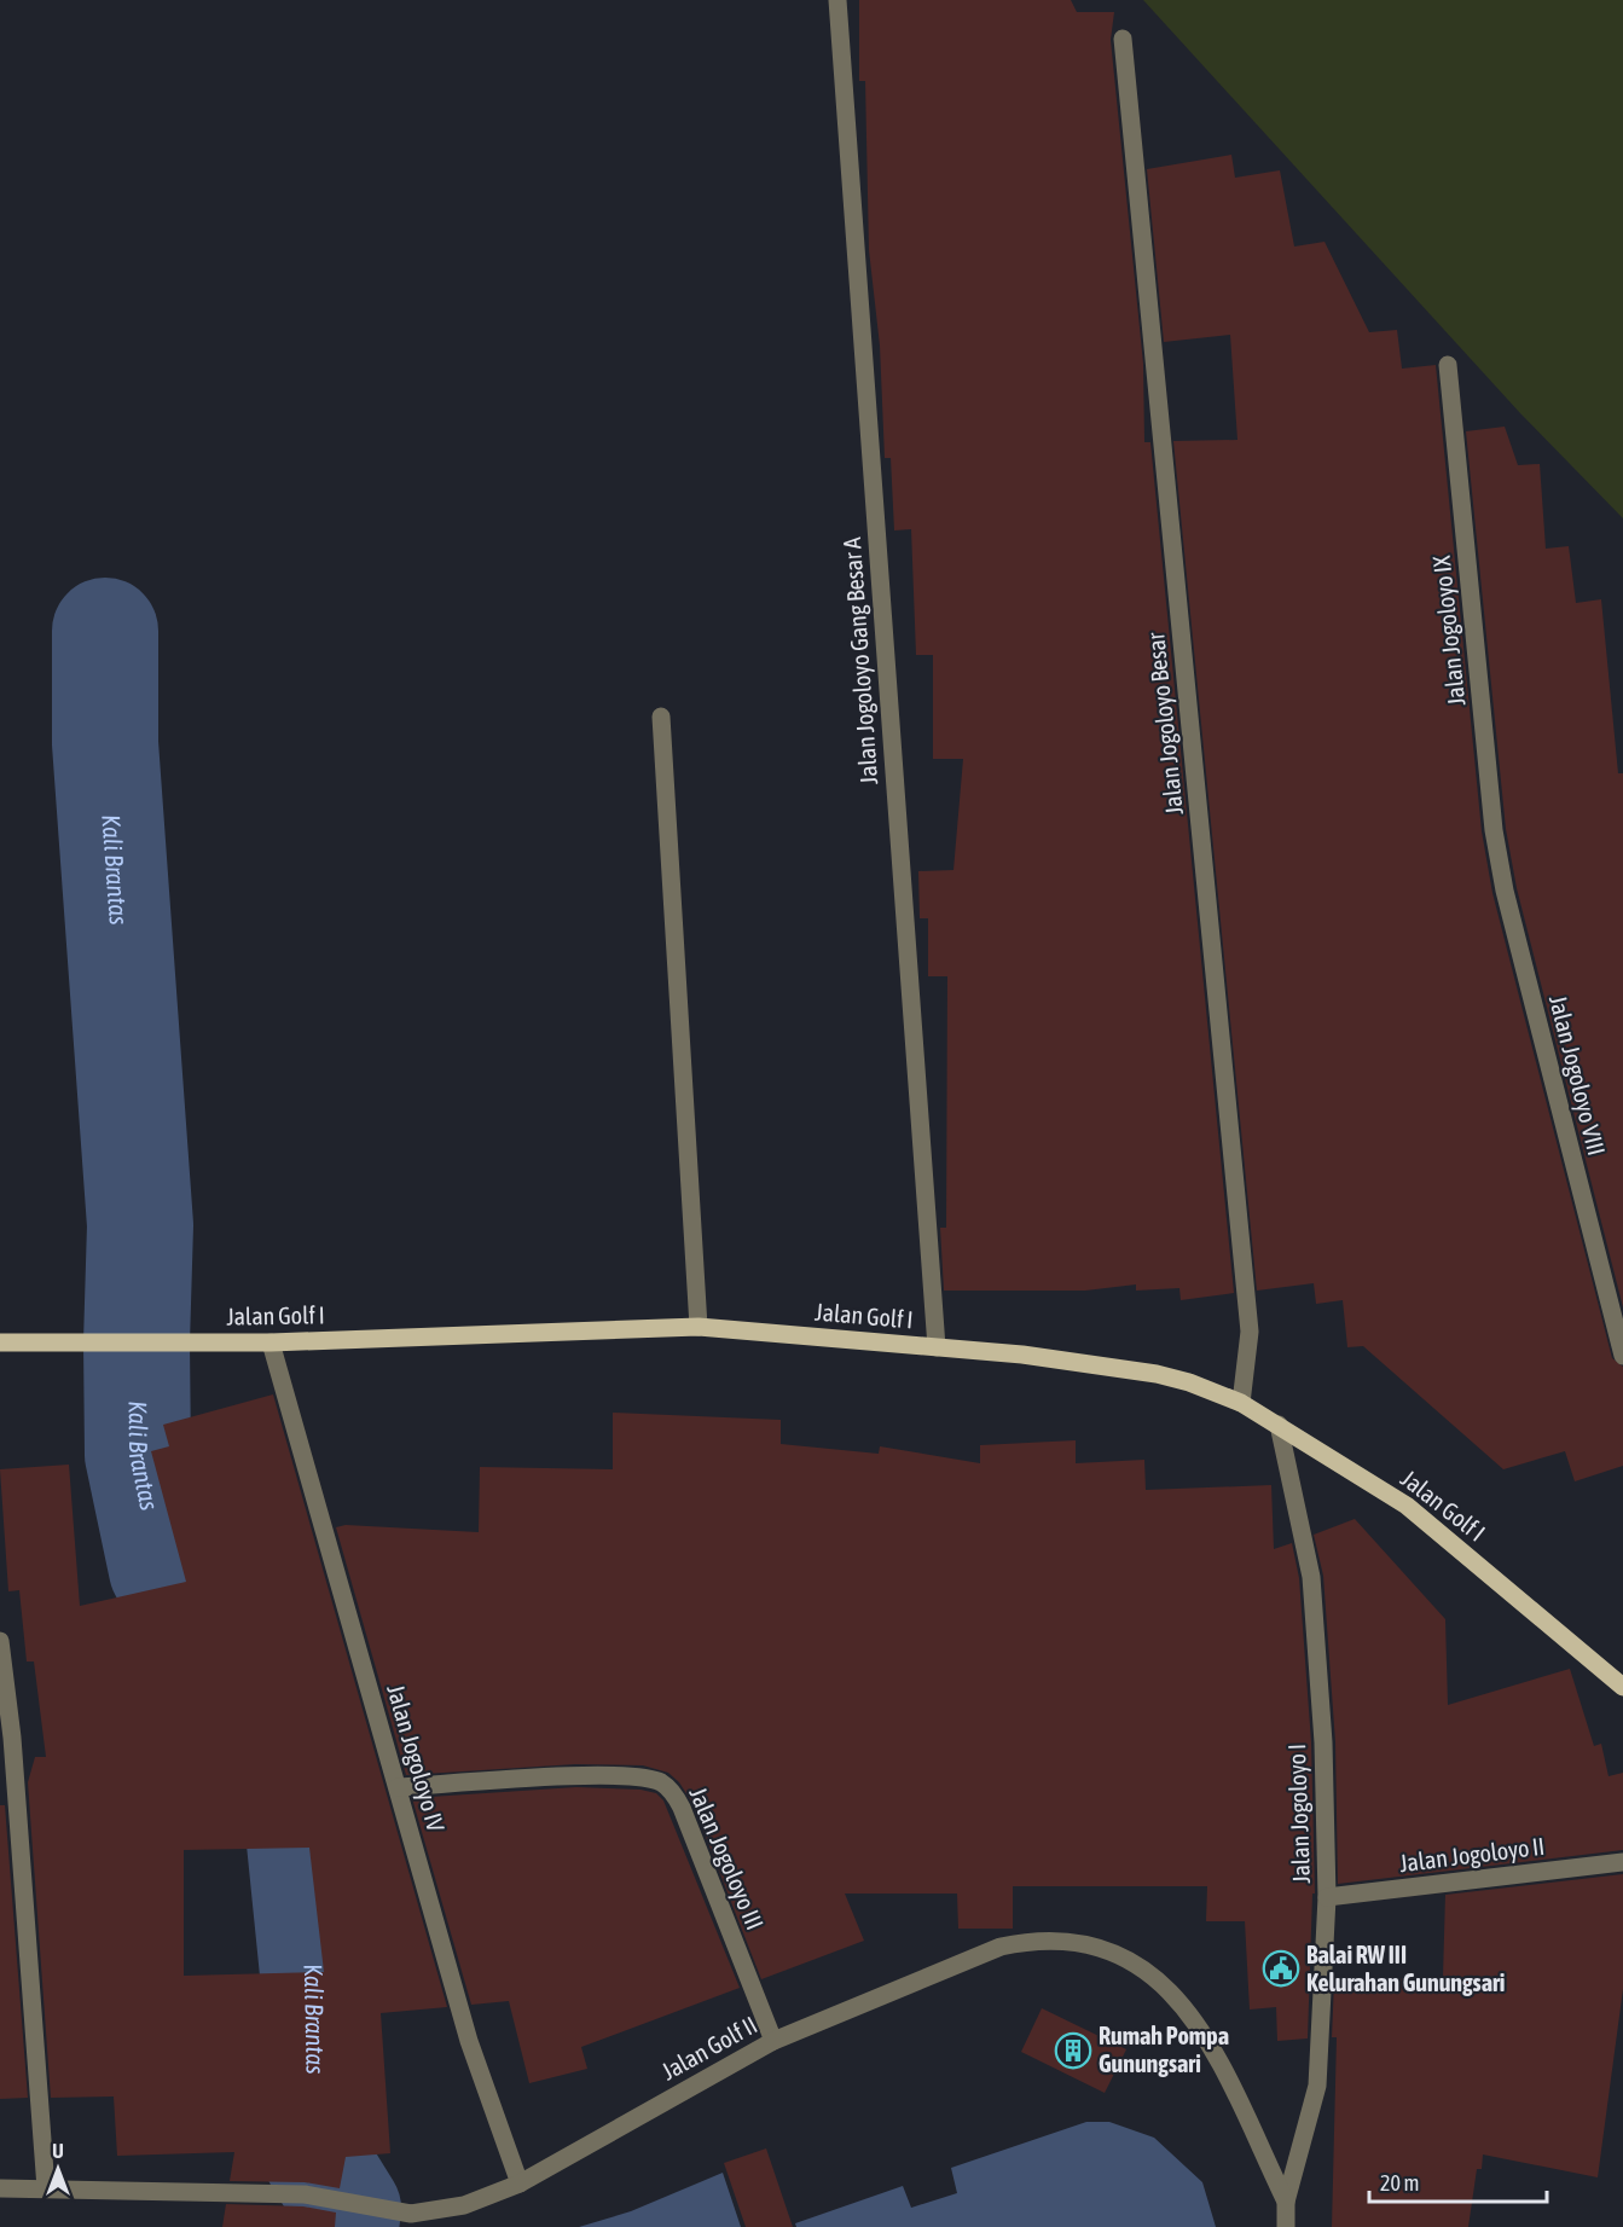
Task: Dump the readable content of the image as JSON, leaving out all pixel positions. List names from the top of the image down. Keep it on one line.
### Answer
{"streets":{"main road":["Jalan Golf I"],"street":["Jalan Jogoloyo IX","Jalan Jogoloyo Gang Besar A","Jalan Jogoloyo Besar","Jalan Jogoloyo VIII","Jalan Jogoloyo IV","Jalan Jogoloyo I","Jalan Jogoloyo II","Jalan Jogoloyo III","Jalan Golf II"]},"crossings":[["Jalan Jogoloyo IX","Jalan Jogoloyo VIII"],["Jalan Jogoloyo Gang Besar A","Jalan Golf I"],["Jalan Jogoloyo Besar","Jalan Golf I"],["Jalan Golf I","Jalan Jogoloyo IV"],["Jalan Golf I","Jalan Jogoloyo I"],["Jalan Jogoloyo IV","Jalan Jogoloyo III"],["Jalan Jogoloyo IV","Jalan Golf II"],["Jalan Jogoloyo I","Jalan Jogoloyo II"],["Jalan Jogoloyo I","Jalan Golf II"],["Jalan Jogoloyo III","Jalan Golf II"]],"water":["Kali Brantas"],"places":{"public building":["Balai RW III Kelurahan Gunungsari"],"building":["Rumah Pompa Gunungsari"]},"scale_bar":"20 m","north":"top"}
